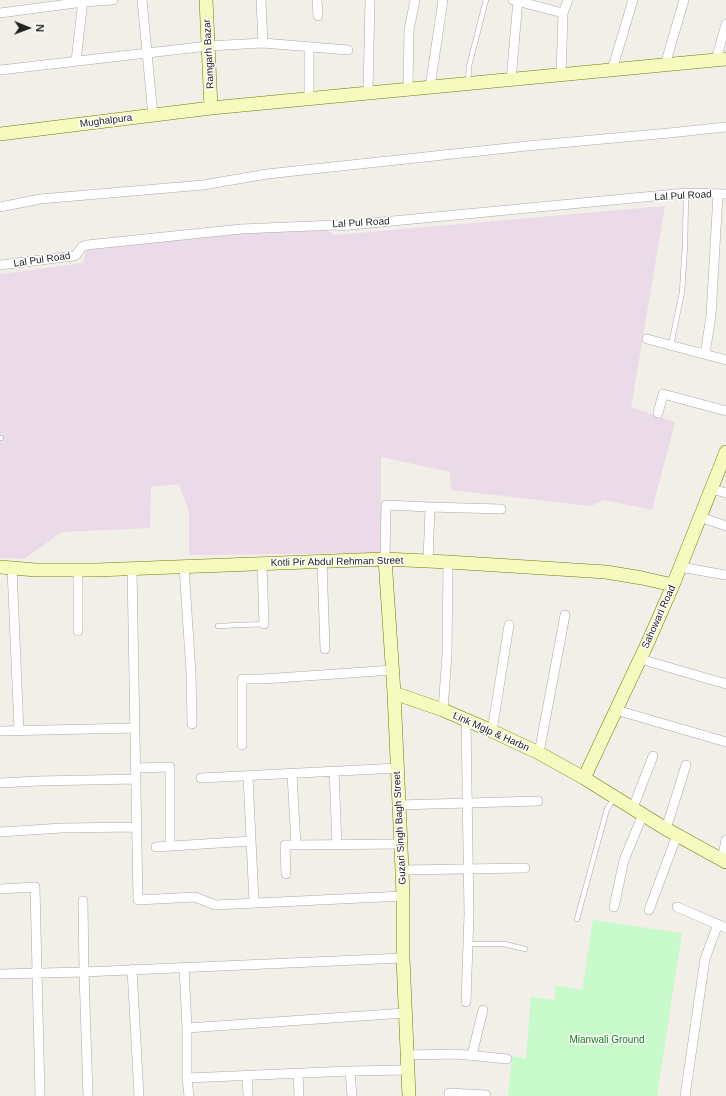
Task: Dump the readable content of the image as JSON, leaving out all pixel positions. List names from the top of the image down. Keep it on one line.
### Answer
{"streets":{"street":["Ramgarh Bazar","Mughalpura","Lal Pul Road","Kotli Pir Abdul Rehman Street","Sahowari Road","Link Mglp & Harbn","Guzari Singh Bagh Street"]},"crossings":[["Ramgarh Bazar","Mughalpura"],["Kotli Pir Abdul Rehman Street","Sahowari Road"],["Kotli Pir Abdul Rehman Street","Guzari Singh Bagh Street"],["Sahowari Road","Link Mglp & Harbn"],["Link Mglp & Harbn","Guzari Singh Bagh Street"]],"parks":["Mianwali Ground"],"north":"right"}
